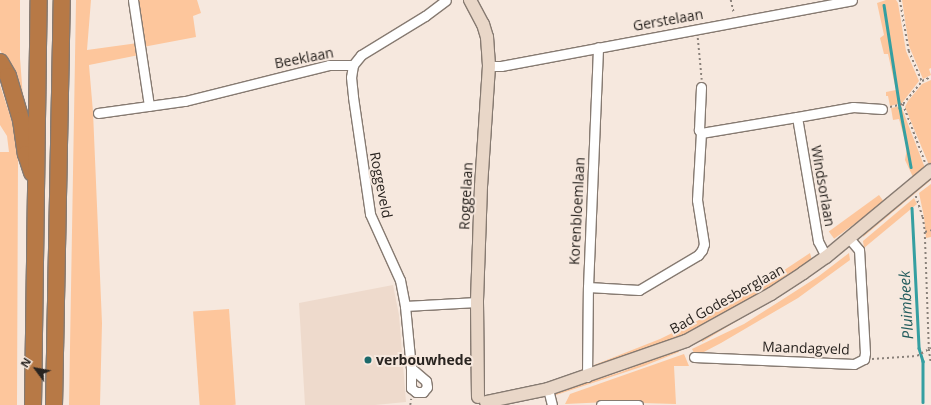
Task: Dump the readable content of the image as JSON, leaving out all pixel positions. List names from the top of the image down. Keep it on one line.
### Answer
{"streets":{"street":["Gerstelaan","Beeklaan","Roggeveld","Windsorlaan","Roggelaan","Korenbloemlaan","Bad Godesberglaan","Maandagveld"]},"crossings":[["Gerstelaan","Roggelaan"],["Gerstelaan","Korenbloemlaan"],["Beeklaan","Roggeveld"],["Windsorlaan","Bad Godesberglaan"],["Roggelaan","Bad Godesberglaan"],["Korenbloemlaan","Bad Godesberglaan"],["Bad Godesberglaan","Maandagveld"]],"water":["Pluimbeek"],"places":["verbouwhede"],"north":"top left"}
